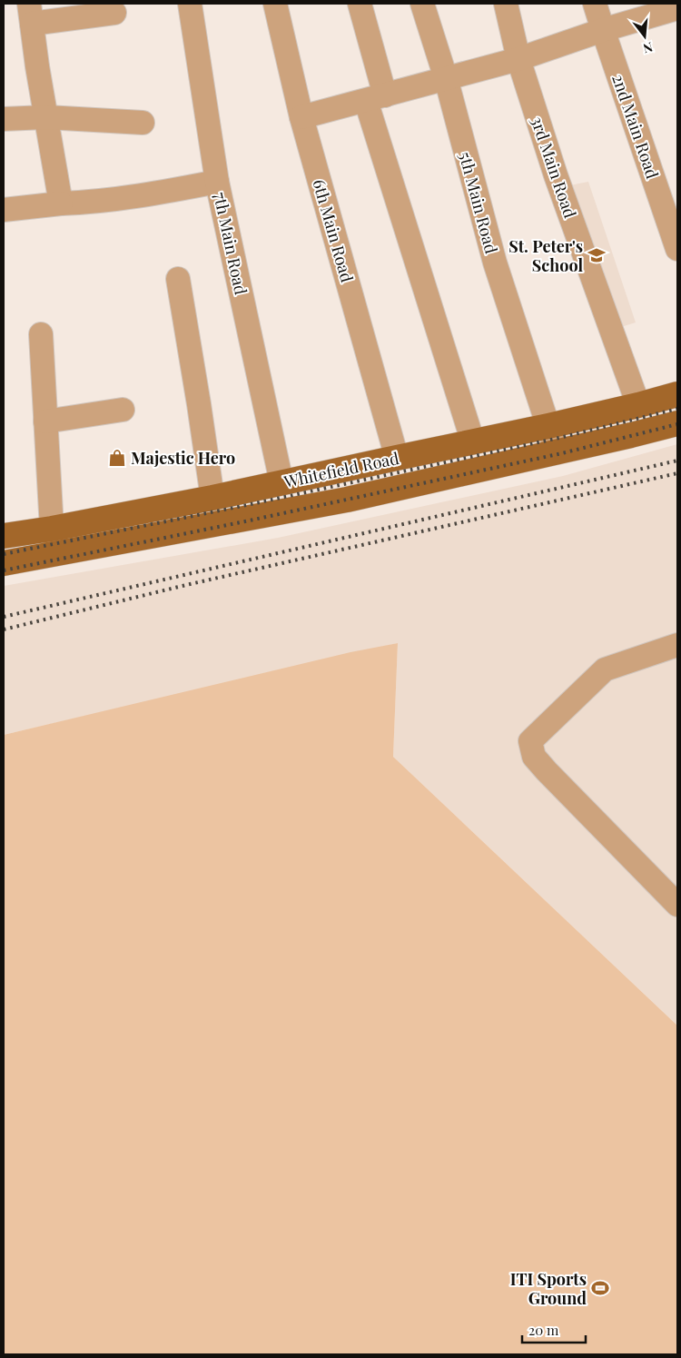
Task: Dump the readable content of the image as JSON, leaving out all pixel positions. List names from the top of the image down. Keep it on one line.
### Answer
{"streets":{"main road":["Whitefield Road"],"street":["2nd Main Road","3rd Main Road","5th Main Road","6th Main Road","7th Main Road"]},"crossings":[["3rd Main Road","Whitefield Road"],["5th Main Road","Whitefield Road"],["6th Main Road","Whitefield Road"],["7th Main Road","Whitefield Road"]],"places":{"school or university":["St. Peter's School"],"shop":["Majestic Hero"],"sports":["ITI Sports Ground"]},"scale_bar":"20 m","north":"bottom"}
